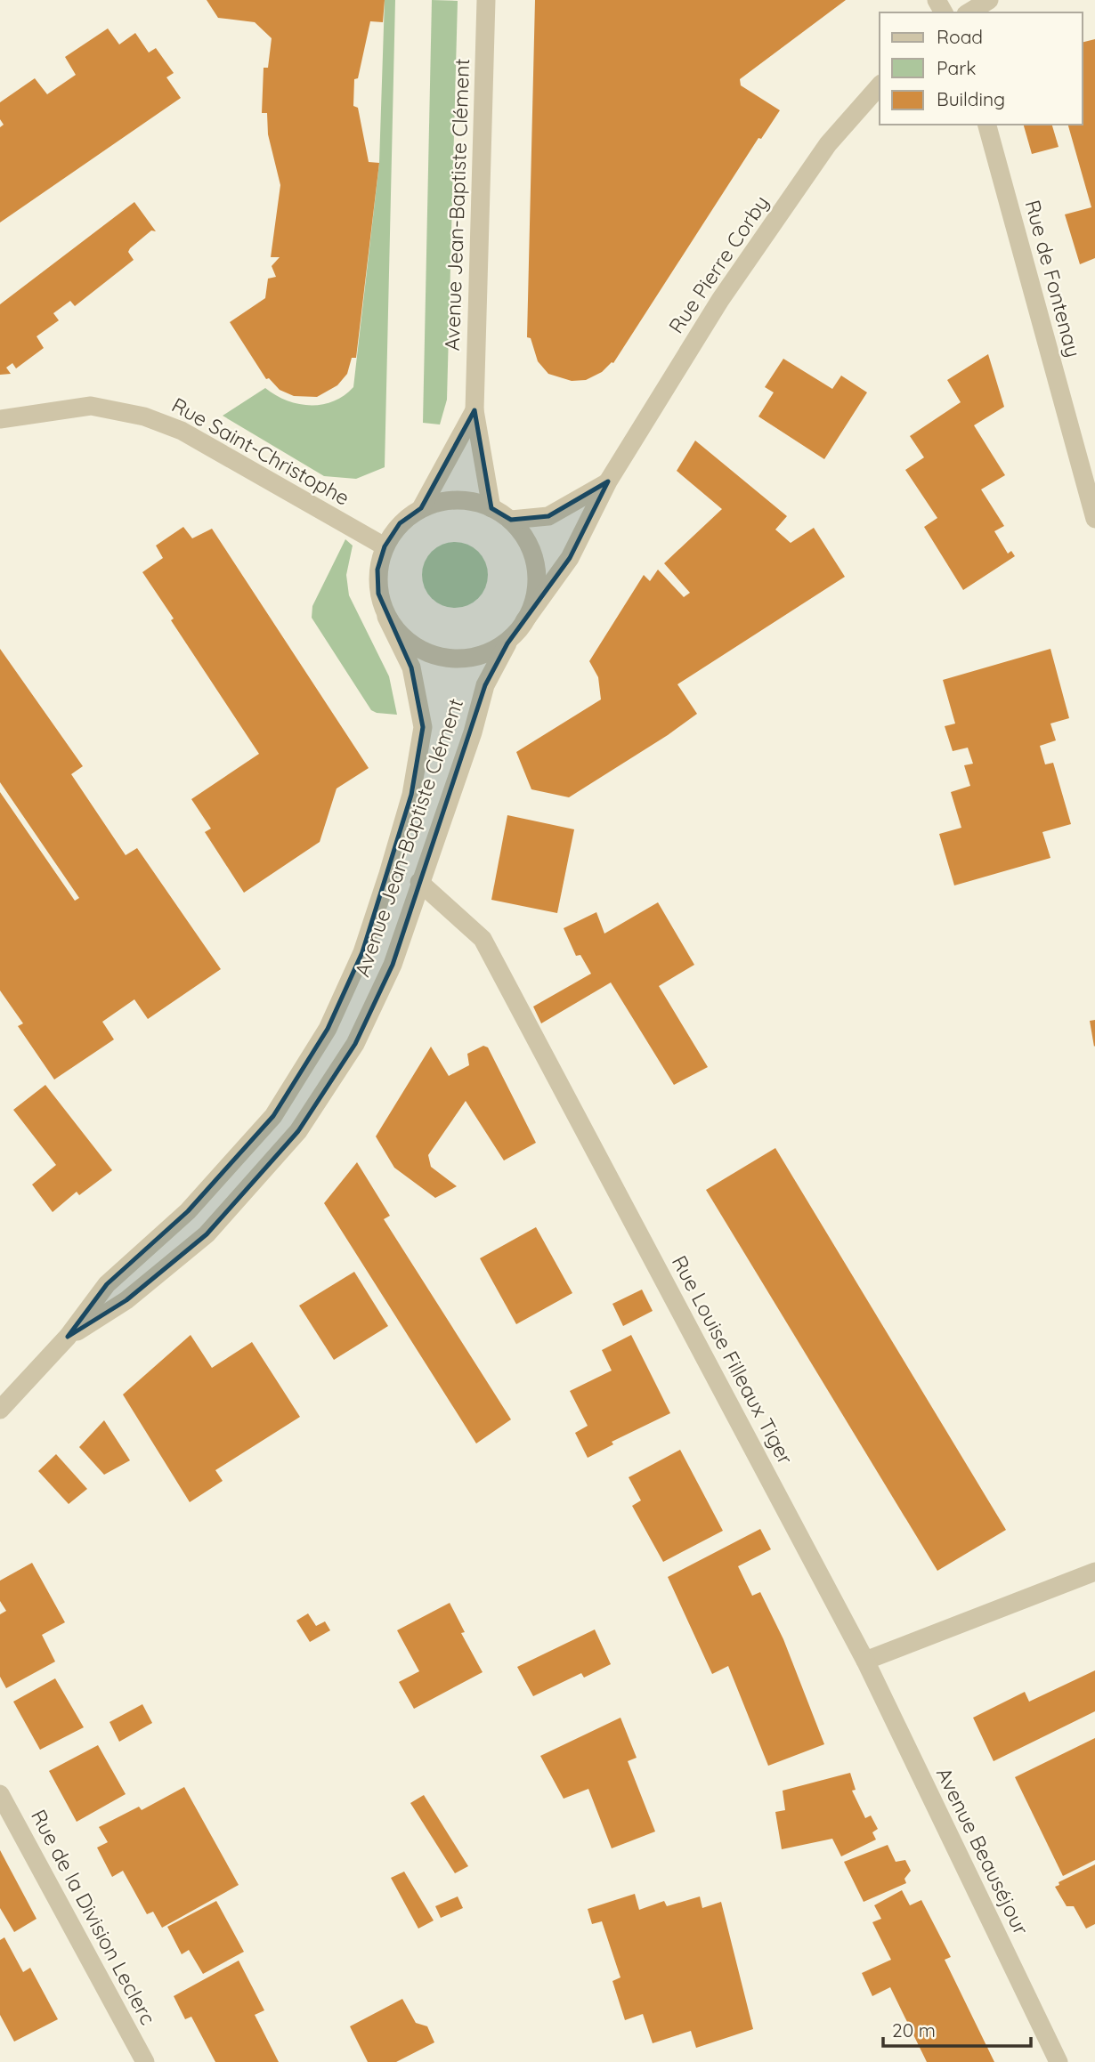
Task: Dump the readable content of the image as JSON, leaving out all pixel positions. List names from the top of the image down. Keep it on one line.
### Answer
{"streets":{"street":["Avenue Jean-Baptiste Clément","Rue Pierre Corby","Rue de Fontenay","Rue Saint-Christophe","Rue Louise Filleaux Tiger","Avenue Beauséjour","Rue de la Division Leclerc"]},"crossings":[["Avenue Jean-Baptiste Clément","Rue Pierre Corby"],["Avenue Jean-Baptiste Clément","Rue Saint-Christophe"],["Avenue Jean-Baptiste Clément","Rue Louise Filleaux Tiger"],["Rue Pierre Corby","Rue Saint-Christophe"],["Rue Louise Filleaux Tiger","Avenue Beauséjour"]],"legend":["Road","Park","Building"],"scale_bar":"20 m"}
